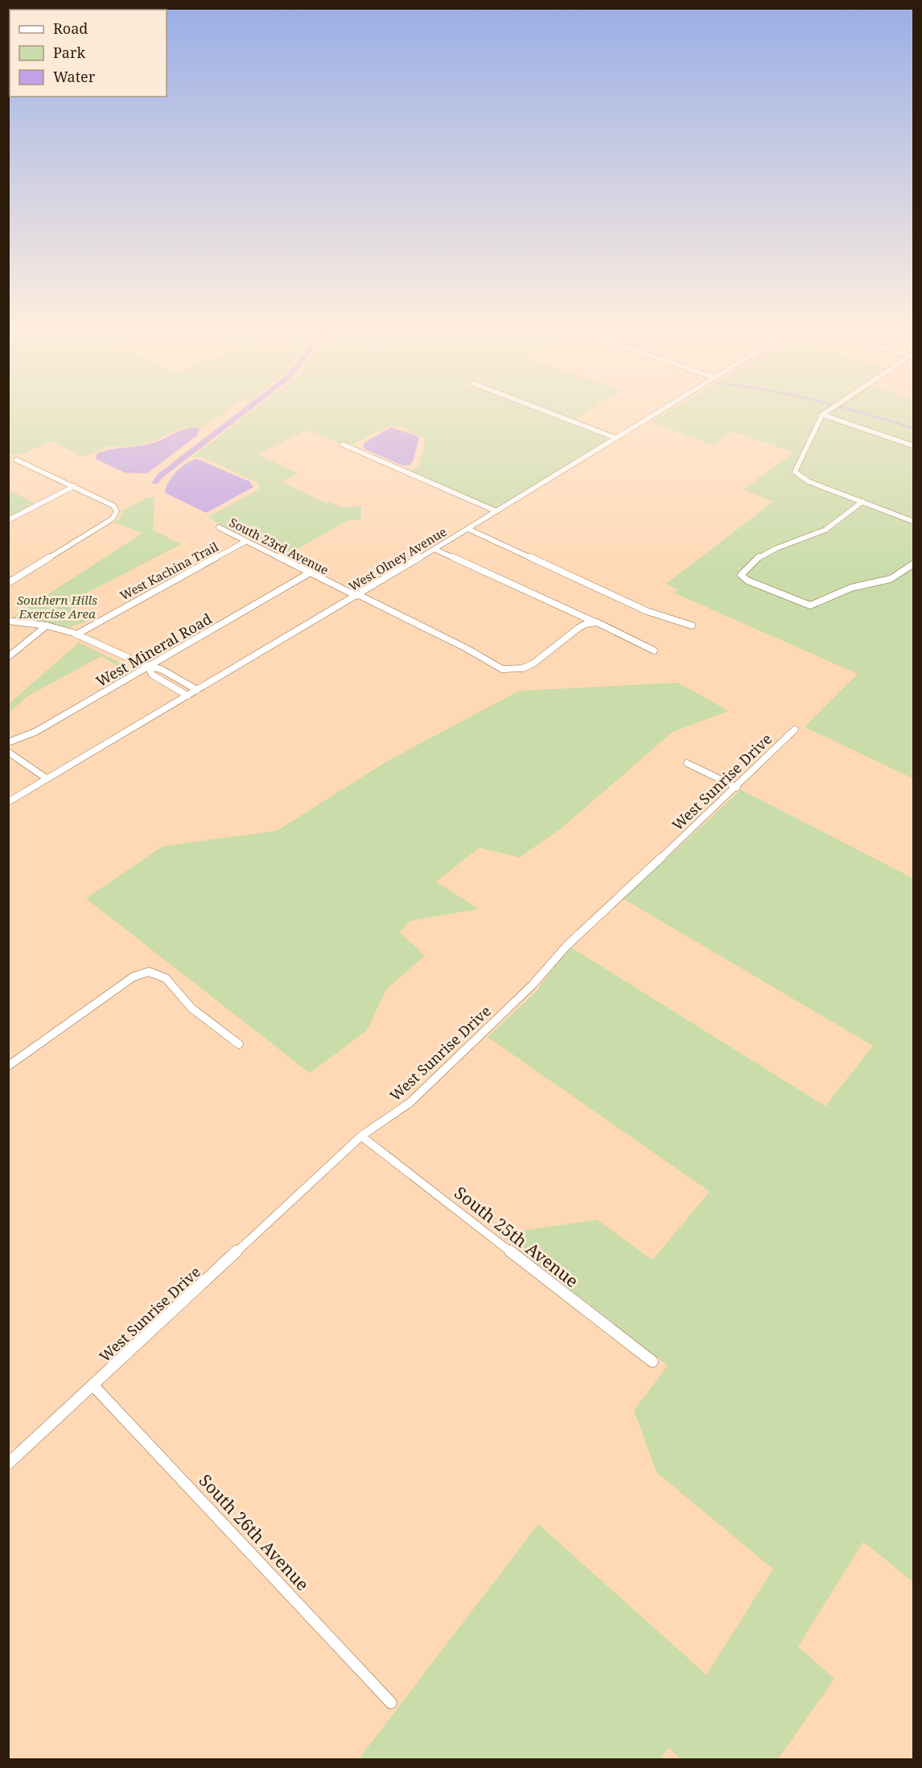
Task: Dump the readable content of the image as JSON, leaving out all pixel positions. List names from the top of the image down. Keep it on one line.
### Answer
{"streets":{"street":["South 23rd Avenue","West Olney Avenue","West Kachina Trail","West Mineral Road","West Sunrise Drive","South 25th Avenue","South 26th Avenue"]},"crossings":[["South 23rd Avenue","West Olney Avenue"],["South 23rd Avenue","West Kachina Trail"],["South 23rd Avenue","West Mineral Road"],["West Sunrise Drive","South 25th Avenue"],["West Sunrise Drive","South 26th Avenue"]],"parks":["Southern Hills Exercise Area"],"legend":["Road","Park","Water"]}
